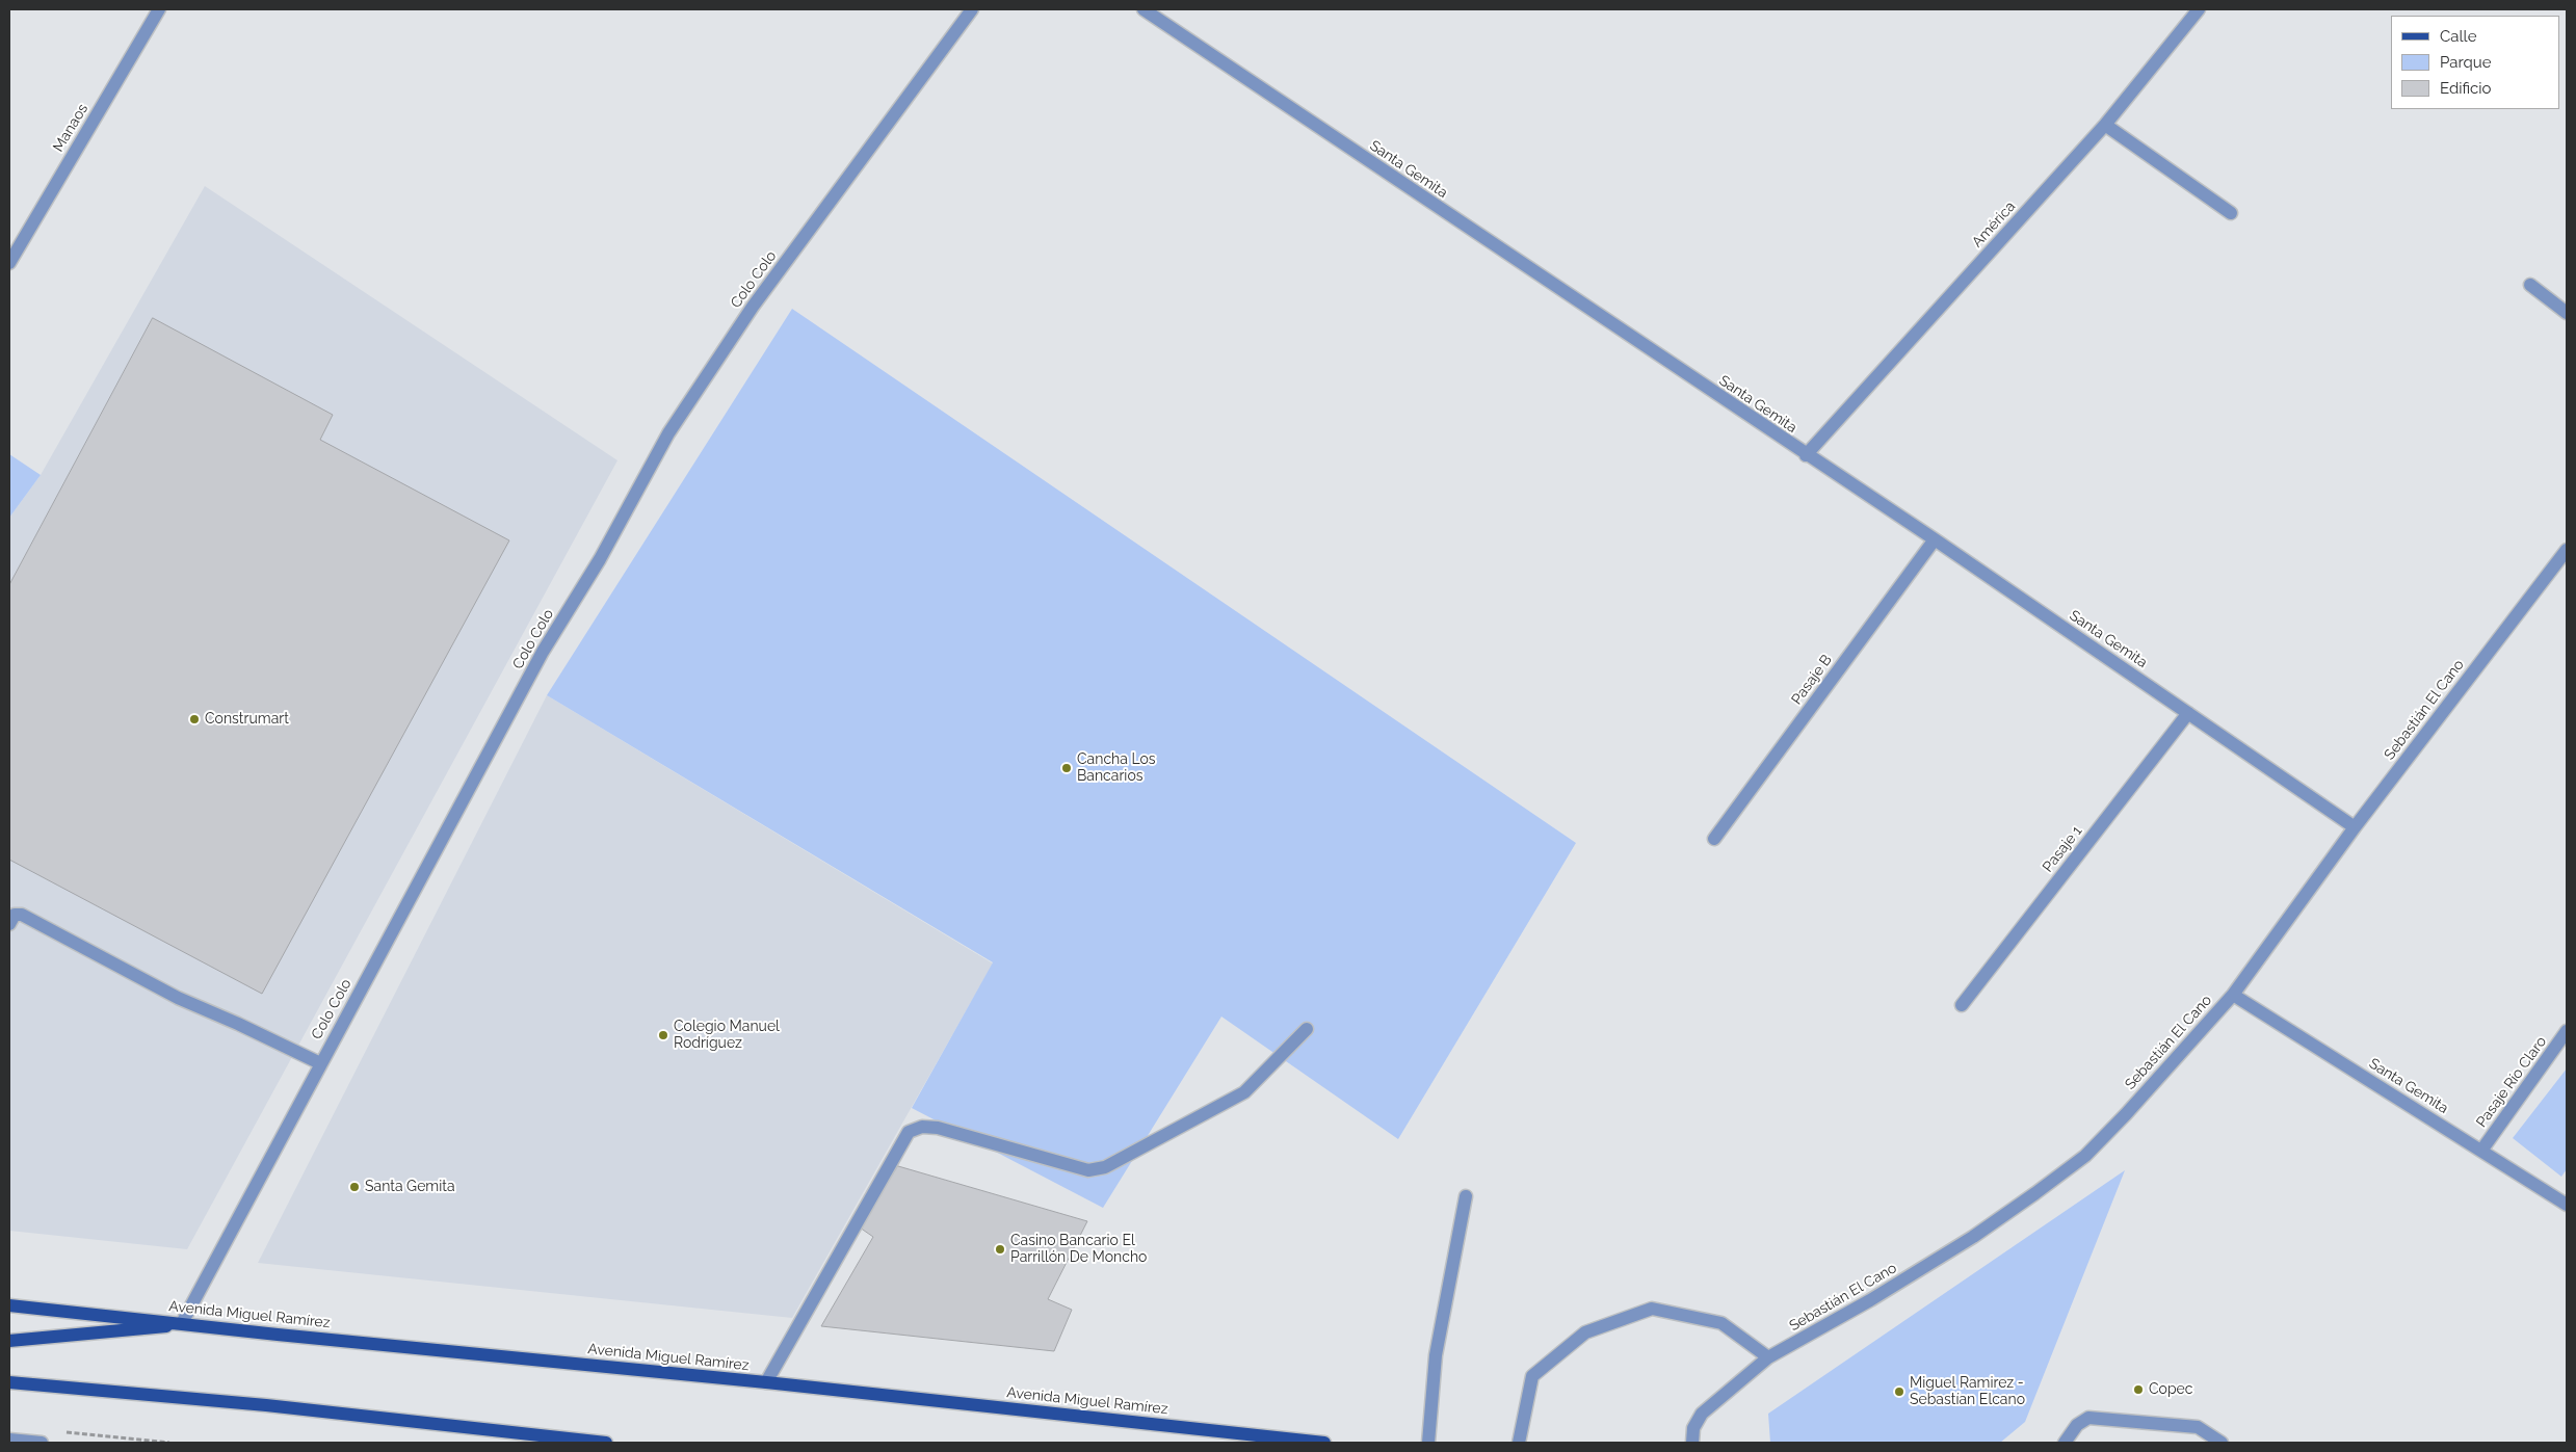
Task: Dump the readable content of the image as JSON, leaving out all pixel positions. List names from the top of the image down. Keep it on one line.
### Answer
{"streets":{"main road":["Avenida Miguel Ramírez"],"street":["Manaos","Santa Gemita","América","Colo Colo","Pasaje B","Sebastián El Cano","Pasaje 1","Pasaje Río Claro"]},"crossings":[["Santa Gemita","América"],["Santa Gemita","Pasaje B"],["Santa Gemita","Sebastián El Cano"],["Santa Gemita","Pasaje 1"],["Santa Gemita","Pasaje Río Claro"],["Colo Colo","Avenida Miguel Ramírez"]],"places":["Construmart","Cancha Los Bancarios","Colegio Manuel Rodríguez","Santa Gemita","Casino Bancario El Parrillón De Moncho","Copec","Miguel Ramirez - Sebastían Elcano"],"legend":["Calle","Parque","Edificio"]}
